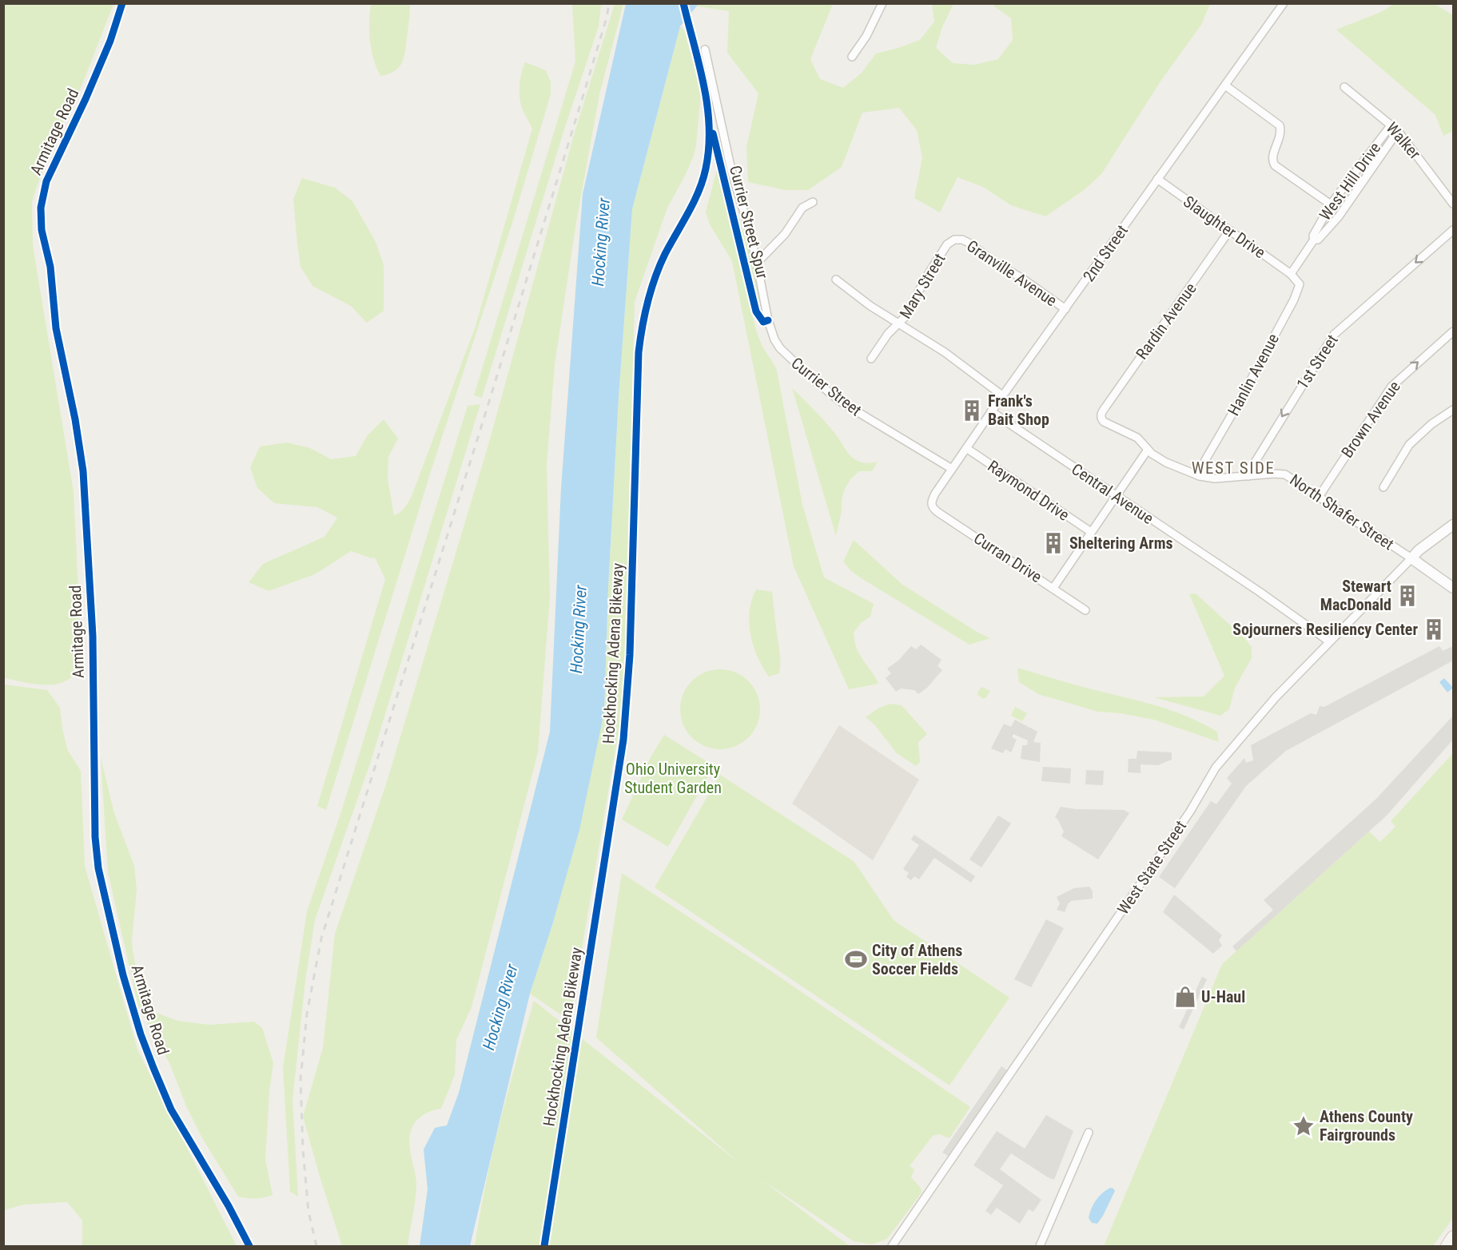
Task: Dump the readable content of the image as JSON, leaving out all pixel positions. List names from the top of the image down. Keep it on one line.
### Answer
{"streets":{"street":["Armitage Road","Walker","West Hill Drive","Slaughter Drive","2nd Street","Granville Avenue","Mary Street","Rardin Avenue","1st Street","Hanlin Avenue","Currier Street","Brown Avenue","Raymond Drive","Central Avenue","North Shafer Street","Curran Drive","West State Street"],"cycle path":["Currier Street Spur","Hockhocking Adena Bikeway"]},"crossings":[["Walker","West Hill Drive"],["West Hill Drive","Slaughter Drive"],["West Hill Drive","Hanlin Avenue"],["Slaughter Drive","2nd Street"],["Slaughter Drive","Rardin Avenue"],["Slaughter Drive","Hanlin Avenue"],["2nd Street","Granville Avenue"],["2nd Street","Currier Street"],["2nd Street","Raymond Drive"],["2nd Street","Central Avenue"],["2nd Street","Curran Drive"],["Granville Avenue","Mary Street"],["Rardin Avenue","North Shafer Street"],["1st Street","North Shafer Street"],["Hanlin Avenue","North Shafer Street"],["Brown Avenue","North Shafer Street"],["Central Avenue","West State Street"],["North Shafer Street","West State Street"]],"one_way":["1st Street"],"districts":["WEST SIDE"],"water":["Hocking River"],"parks":["Ohio University Student Garden"],"places":{"building":["Frank's Bait Shop","Sheltering Arms","Stewart MacDonald","Sojourners Resiliency Center"],"sports":["City of Athens Soccer Fields"],"shop":["U-Haul"],"place":["Athens County Fairgrounds"]}}
